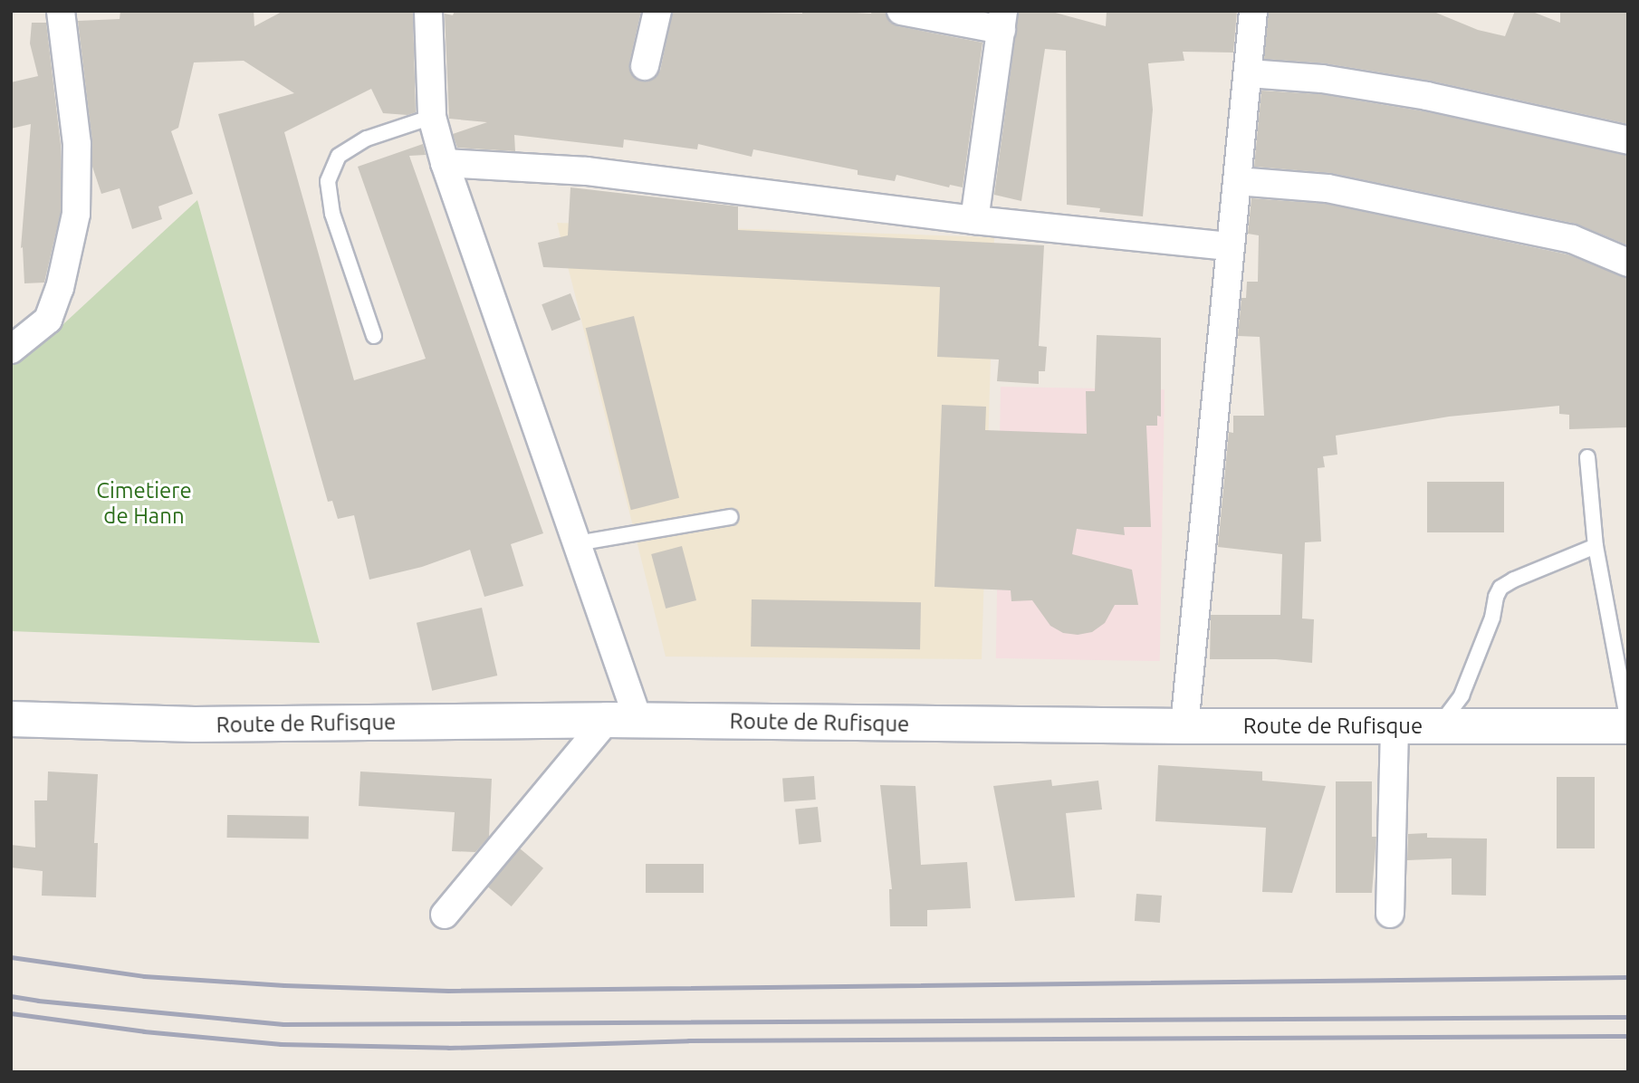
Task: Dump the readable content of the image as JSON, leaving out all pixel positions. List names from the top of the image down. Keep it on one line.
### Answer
{"streets":{"main road":["Route de Rufisque"]},"parks":["Cimetiere de Hann"]}
